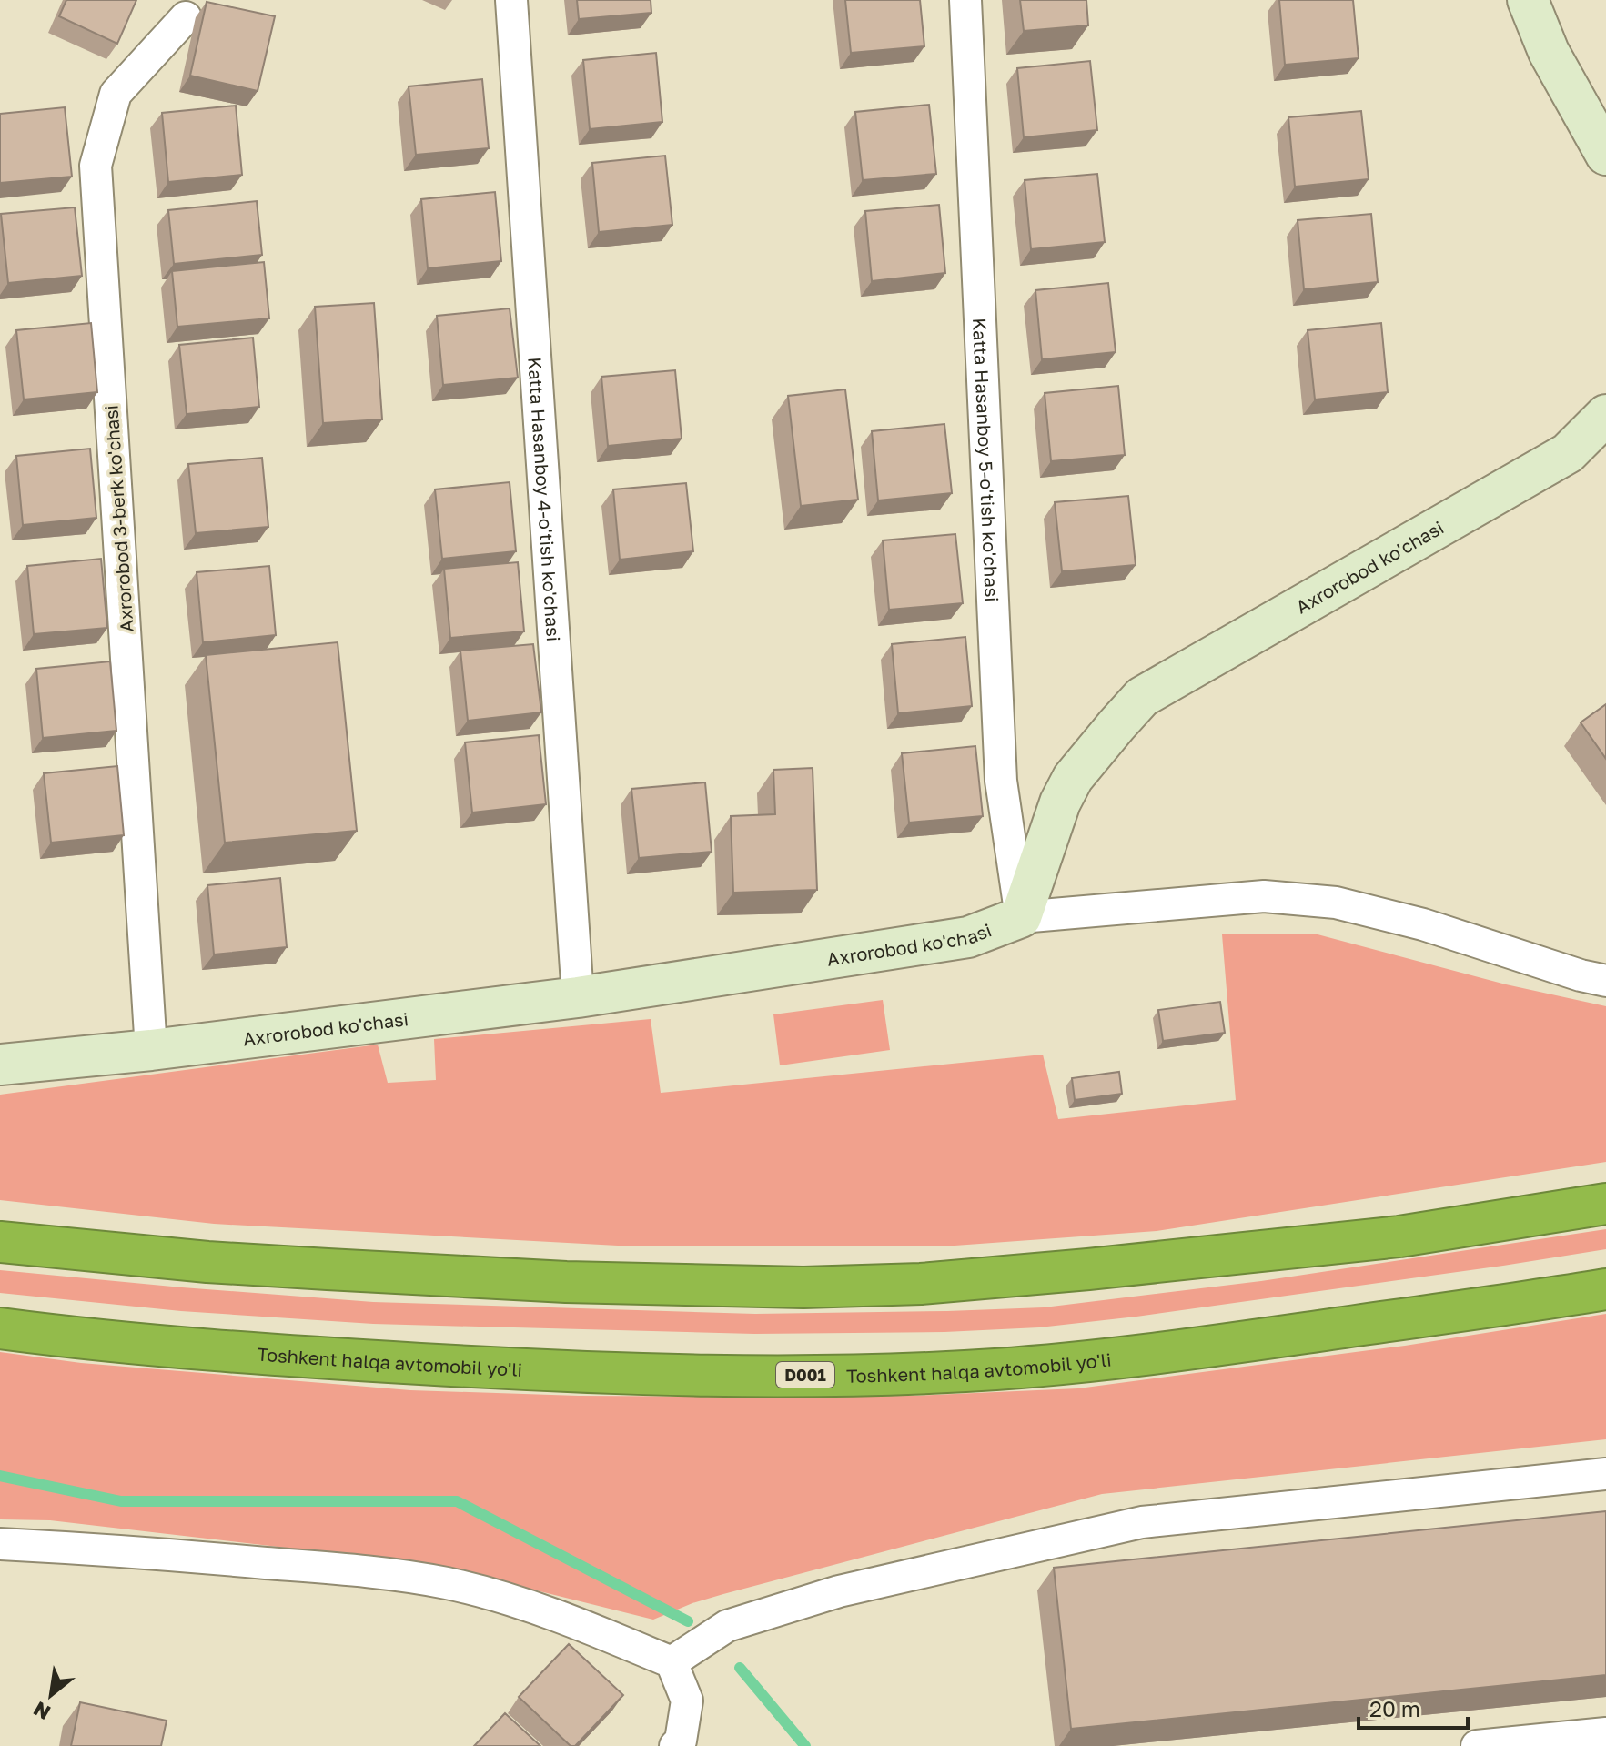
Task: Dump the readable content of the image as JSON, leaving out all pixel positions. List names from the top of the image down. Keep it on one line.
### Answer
{"streets":{"highway":["Toshkent halqa avtomobil yo'li","D001"],"street":["Katta Hasanboy 5-o'tish ko'chasi","Katta Hasanboy 4-o'tish ko'chasi","Axrorobod 3-berk ko'chasi","Axrorobod ko'chasi"]},"crossings":[["Katta Hasanboy 5-o'tish ko'chasi","Axrorobod ko'chasi"],["Katta Hasanboy 4-o'tish ko'chasi","Axrorobod ko'chasi"],["Axrorobod 3-berk ko'chasi","Axrorobod ko'chasi"]],"scale_bar":"20 m","north":"bottom left"}
